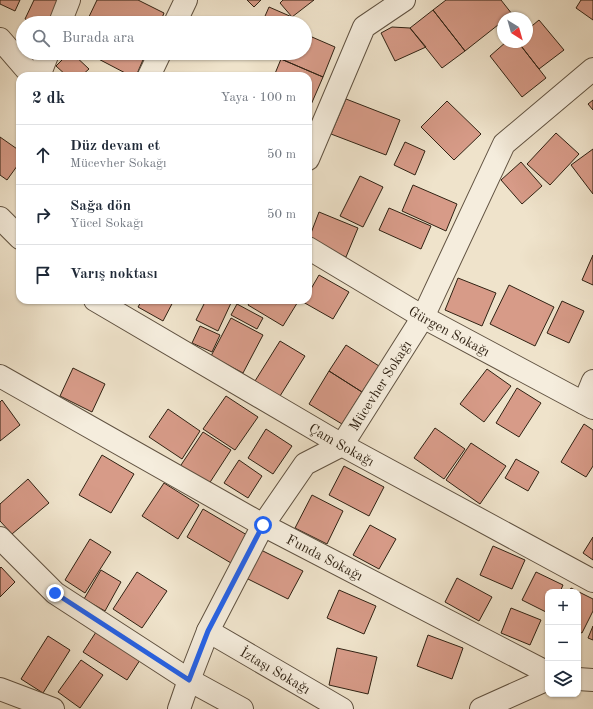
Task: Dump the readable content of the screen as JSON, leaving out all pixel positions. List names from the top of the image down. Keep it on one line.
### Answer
{"streets":{"street":["Gürgen Sokağı","Mücevher Sokağı","Çam Sokağı","Funda Sokağı","İztaşı Sokağı"]},"crossings":[["Gürgen Sokağı","Mücevher Sokağı"],["Mücevher Sokağı","Çam Sokağı"],["Mücevher Sokağı","Funda Sokağı"],["Mücevher Sokağı","İztaşı Sokağı"]],"north":"bottom right","page":{"search":"Burada ara","heading":["2 dk","Yaya · 100 m"],"list":[["Düz devam et","Mücevher Sokağı","50 m"],["Sağa dön","Yücel Sokağı","50 m"],"Varış noktası"],"map_buttons":["+","−"]}}
